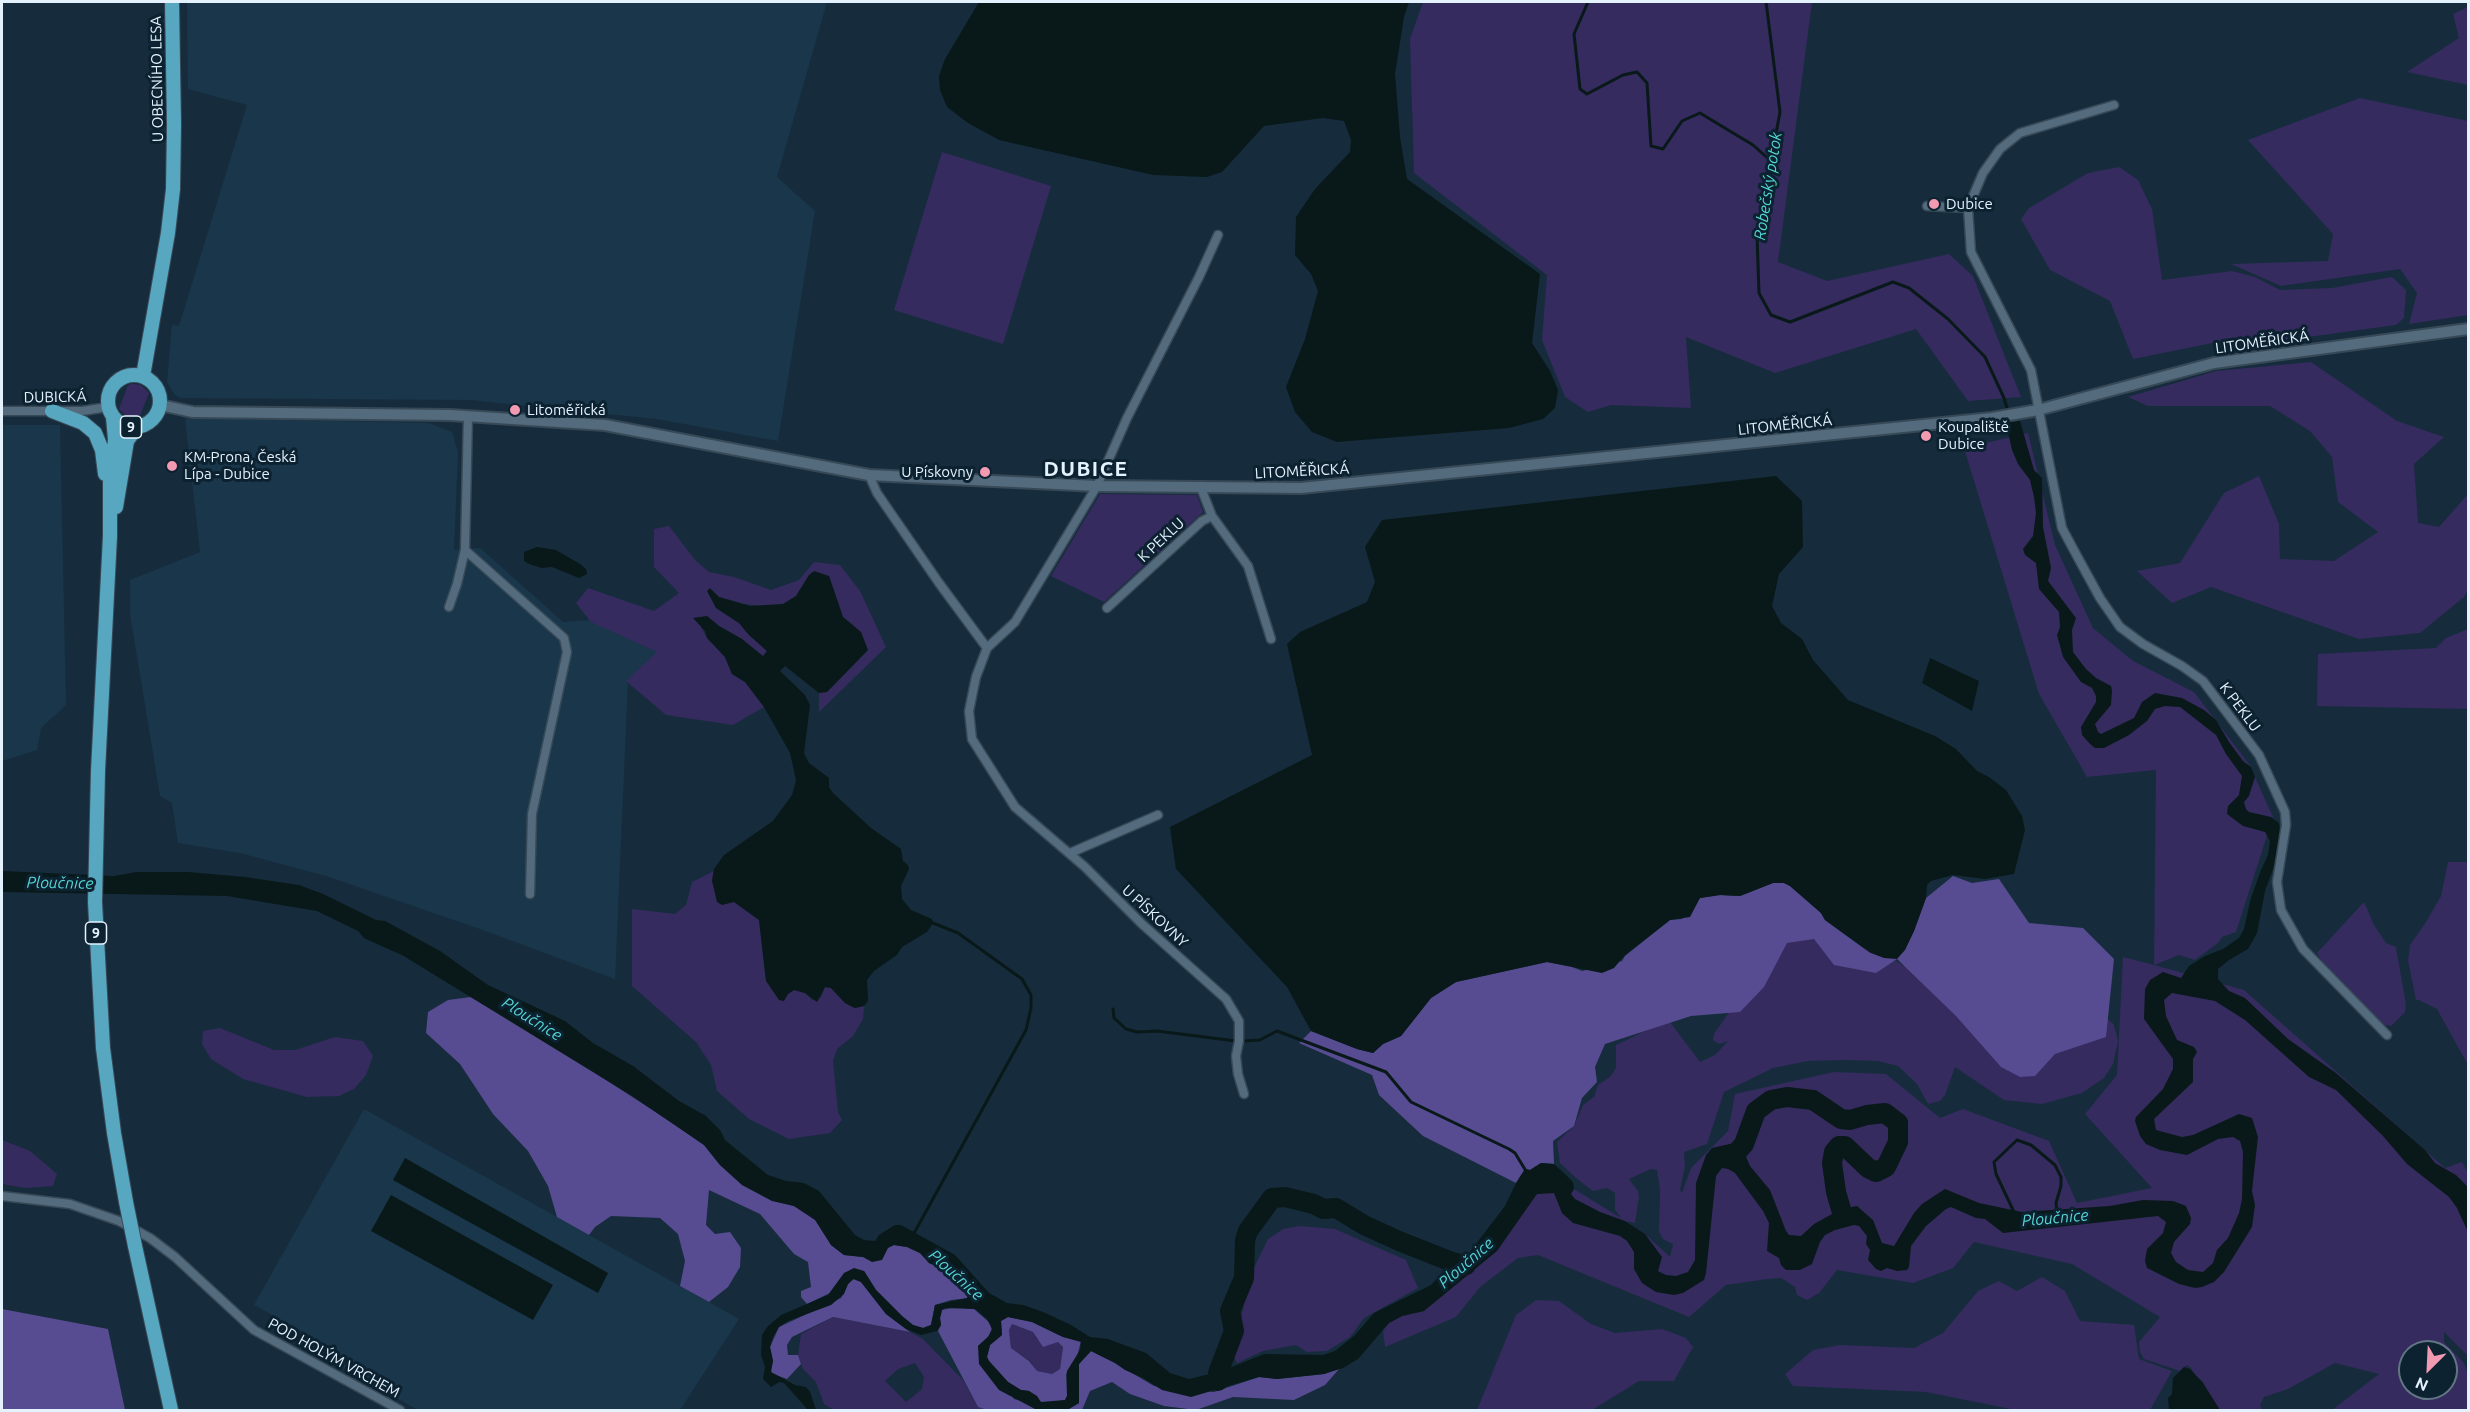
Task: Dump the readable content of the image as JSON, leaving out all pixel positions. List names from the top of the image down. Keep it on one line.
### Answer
{"streets":{"main road":["U OBECNÍHO LESA","9"],"street":["LITOMĚŘICKÁ","DUBICKÁ","K PEKLU","U PÍSKOVNY","POD HOLÝM VRCHEM"]},"crossings":[["U OBECNÍHO LESA","LITOMĚŘICKÁ"],["U OBECNÍHO LESA","DUBICKÁ"],["U OBECNÍHO LESA","9"],["LITOMĚŘICKÁ","DUBICKÁ"],["LITOMĚŘICKÁ","9"],["LITOMĚŘICKÁ","K PEKLU"],["DUBICKÁ","9"]],"districts":["DUBICE"],"water":["Robečský potok","Ploučnice"],"places":["Dubice","Litoměřická","Koupaliště Dubice","KM-Prona, Česká Lípa - Dubice","U Pískovny"],"north":"bottom left"}
